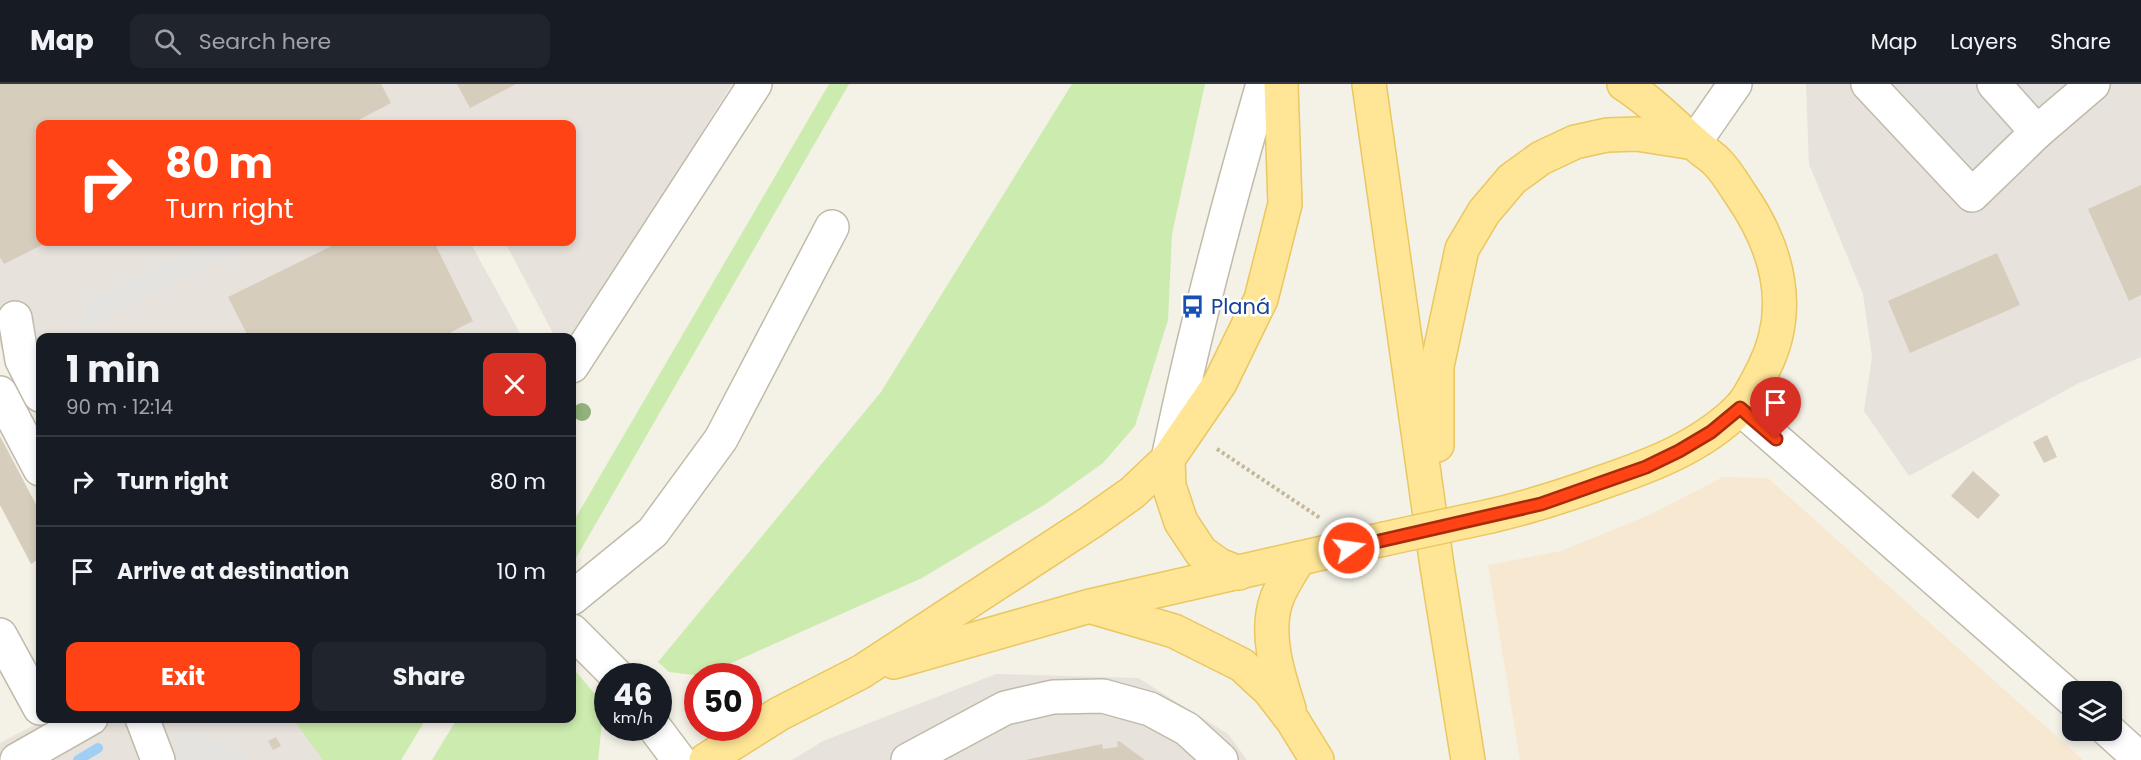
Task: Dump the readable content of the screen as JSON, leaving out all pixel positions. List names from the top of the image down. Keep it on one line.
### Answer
{"places":{"bus stop":["Planá"]},"page":{"header":"Map","search":"Search here","nav":["Map","Layers","Share"],"turn":["80 m","Turn right"],"heading":["1 min","90 m · 12:14"],"list":[{"name":"Turn right","value":"80 m"},{"name":"Arrive at destination","value":"10 m"}],"buttons":["Exit","Share"],"speed":"46 km/h","limit":"50"}}
